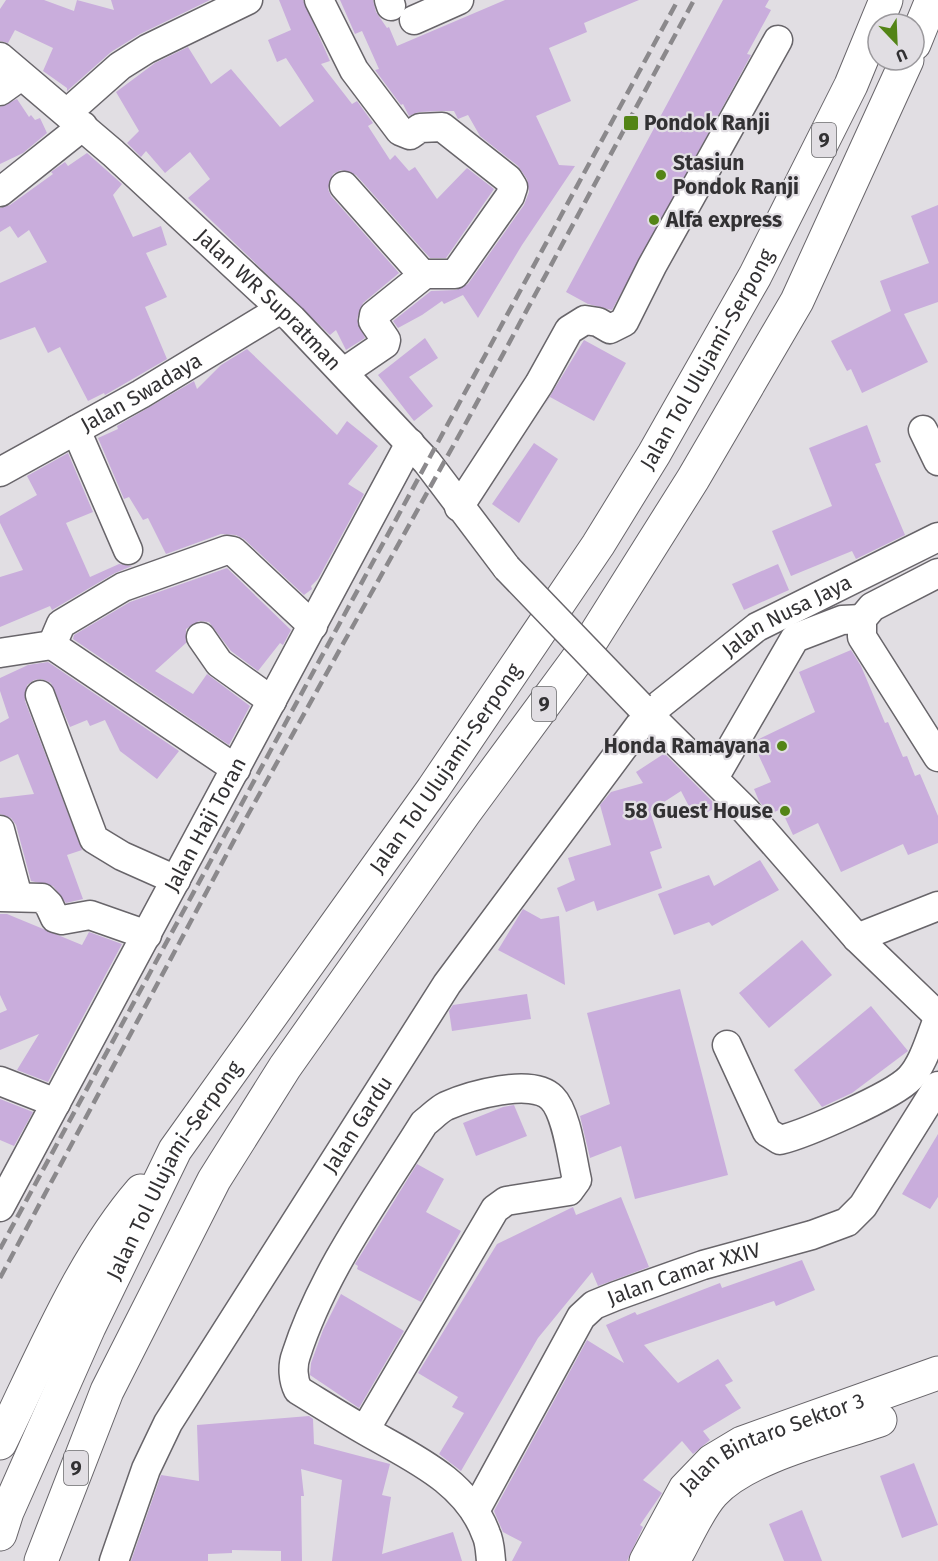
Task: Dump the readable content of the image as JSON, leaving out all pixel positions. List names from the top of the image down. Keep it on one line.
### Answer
{"streets":{"main road":["9","Jalan Tol Ulujami–Serpong","Jalan Bintaro Sektor 3"],"street":["Jalan WR Supratman","Jalan Swadaya","Jalan Nusa Jaya","Jalan Haji Toran","Jalan Gardu","Jalan Camar XXIV"]},"crossings":[["Jalan WR Supratman","Jalan Swadaya"],["Jalan WR Supratman","Jalan Nusa Jaya"],["Jalan WR Supratman","Jalan Haji Toran"],["Jalan WR Supratman","Jalan Gardu"],["Jalan Nusa Jaya","Jalan Gardu"]],"places":{"transit":["Pondok Ranji"],"other":["Stasiun Pondok Ranji","Alfa express","Honda Ramayana","58 Guest House"]},"north":"bottom right"}
